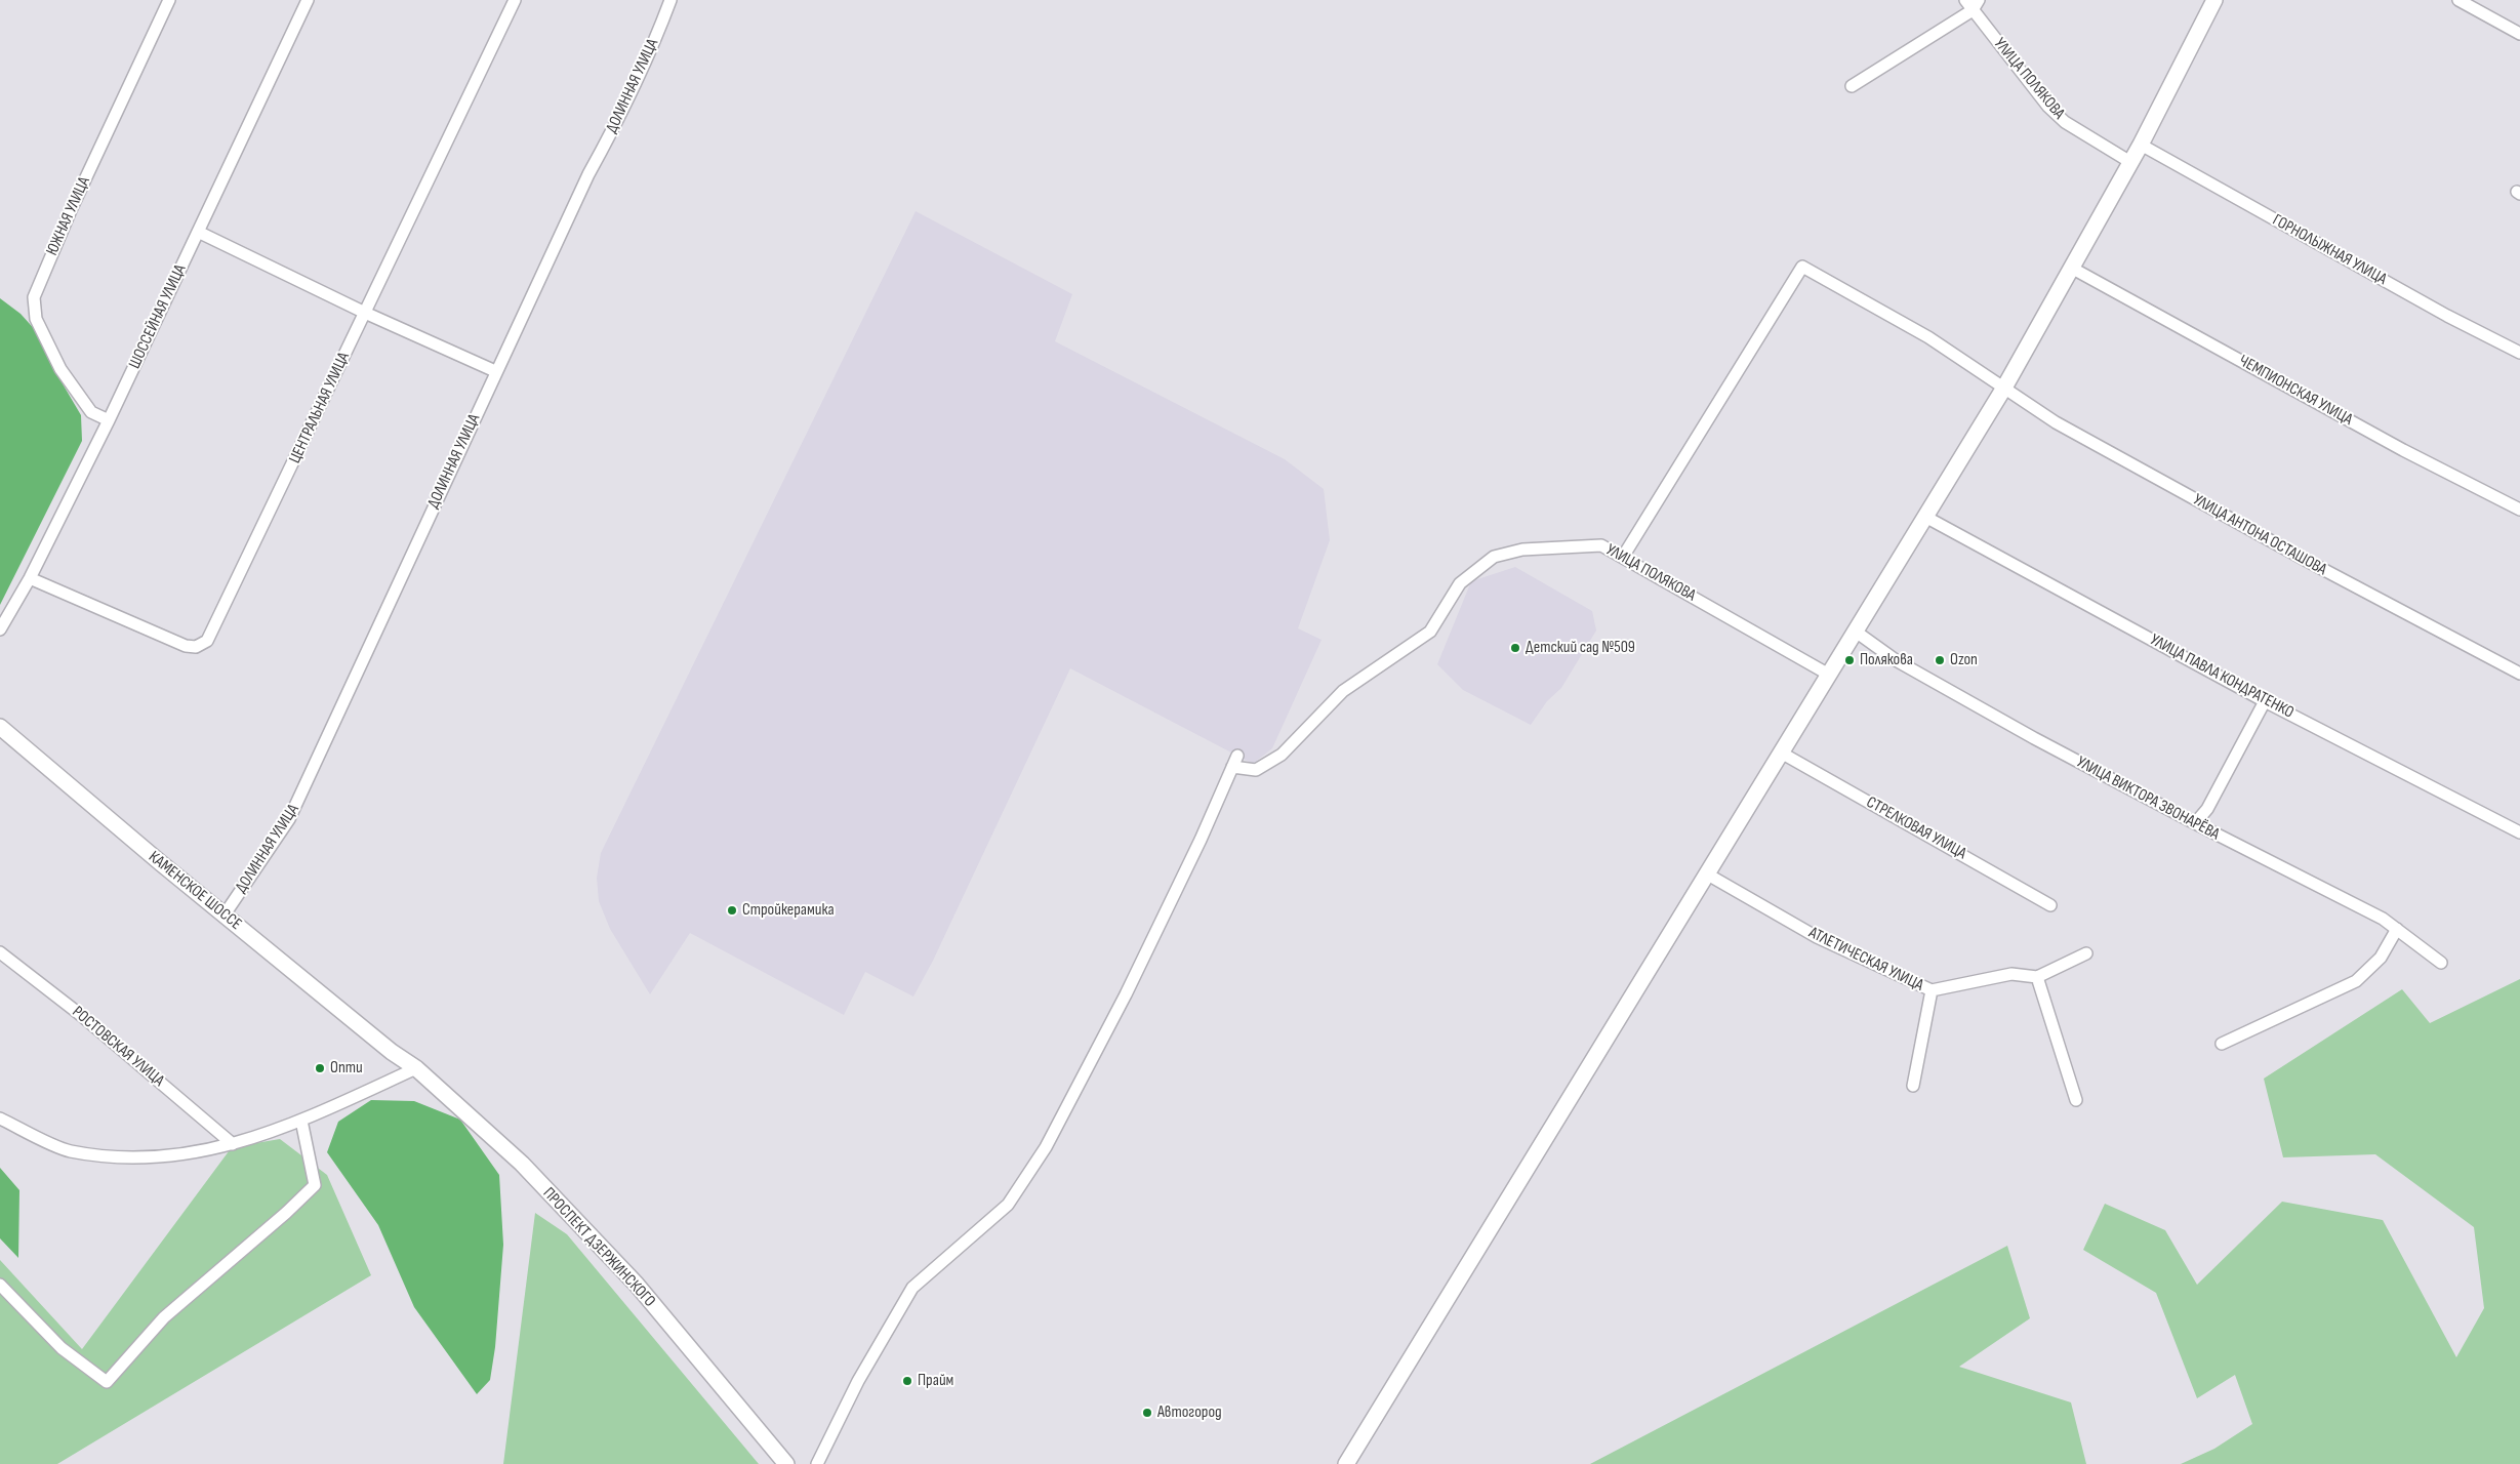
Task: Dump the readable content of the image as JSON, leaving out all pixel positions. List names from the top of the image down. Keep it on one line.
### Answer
{"streets":{"street":["УЛИЦА ПОЛЯКОВА","ДОЛИННАЯ УЛИЦА","ЮЖНАЯ УЛИЦА","ГОРНОЛЫЖНАЯ УЛИЦА","ШОССЕЙНАЯ УЛИЦА","ЧЕМПИОНСКАЯ УЛИЦА","ЦЕНТРАЛЬНАЯ УЛИЦА","УЛИЦА АНТОНА ОСТАШОВА","УЛИЦА ПАВЛА КОНДРАТЕНКО","УЛИЦА ВИКТОРА ЗВОНАРЁВА","СТРЕЛКОВАЯ УЛИЦА","КАМЕНСКОЕ ШОССЕ","АТЛЕТИЧЕСКАЯ УЛИЦА","РОСТОВСКАЯ УЛИЦА","ПРОСПЕКТ ДЗЕРЖИНСКОГО"]},"crossings":[["УЛИЦА ПОЛЯКОВА","УЛИЦА АНТОНА ОСТАШОВА"],["ДОЛИННАЯ УЛИЦА","КАМЕНСКОЕ ШОССЕ"],["ЮЖНАЯ УЛИЦА","ШОССЕЙНАЯ УЛИЦА"],["ШОССЕЙНАЯ УЛИЦА","ЦЕНТРАЛЬНАЯ УЛИЦА"],["КАМЕНСКОЕ ШОССЕ","ПРОСПЕКТ ДЗЕРЖИНСКОГО"]],"places":["Детский сад №509","Полякова","Ozon","Стройкерамика","Опти","Прайм","Автогород"]}
